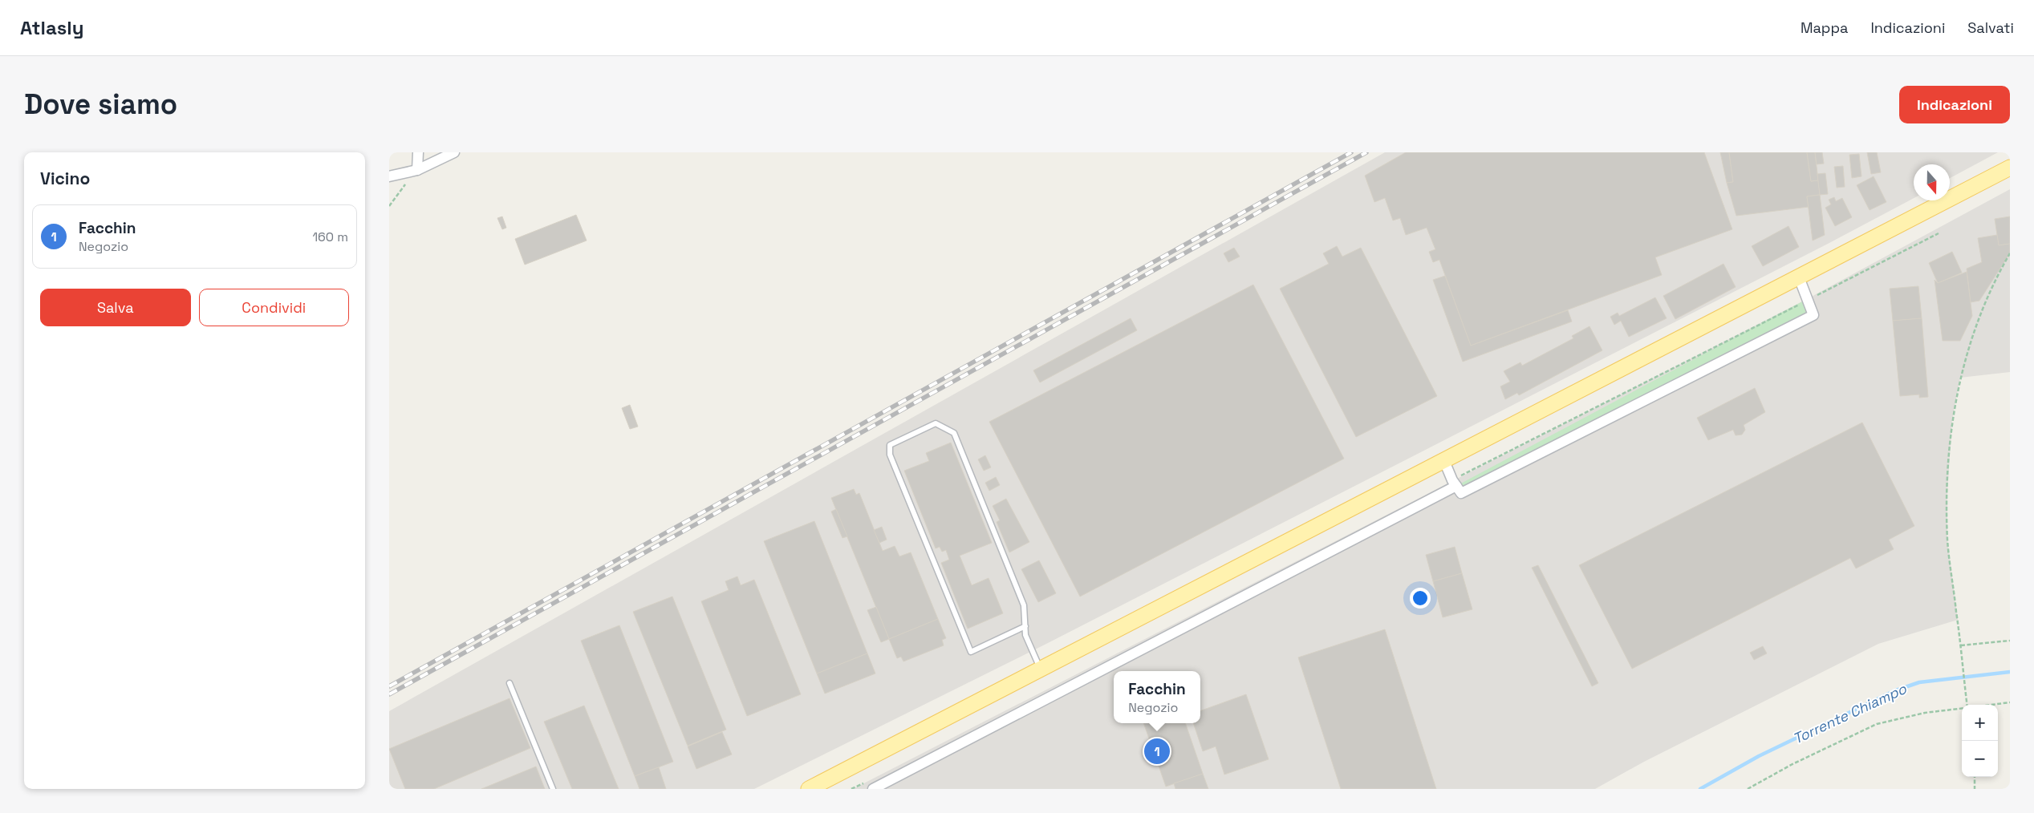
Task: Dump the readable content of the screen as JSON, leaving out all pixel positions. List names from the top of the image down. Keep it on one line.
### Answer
{"water":["Torrente Chiampo"],"north":"bottom","page":{"header":"Atlasly","nav":["Mappa","Indicazioni","Salvati"],"buttons":["Indicazioni",["Salva","Condividi"]],"title":"Dove siamo","heading":"Vicino","list":[{"mark":"1","name":"Facchin","note":"Negozio","value":"160 m"}],"popup":["Facchin","Negozio"],"map_buttons":["+","−"],"pins":"1"}}
